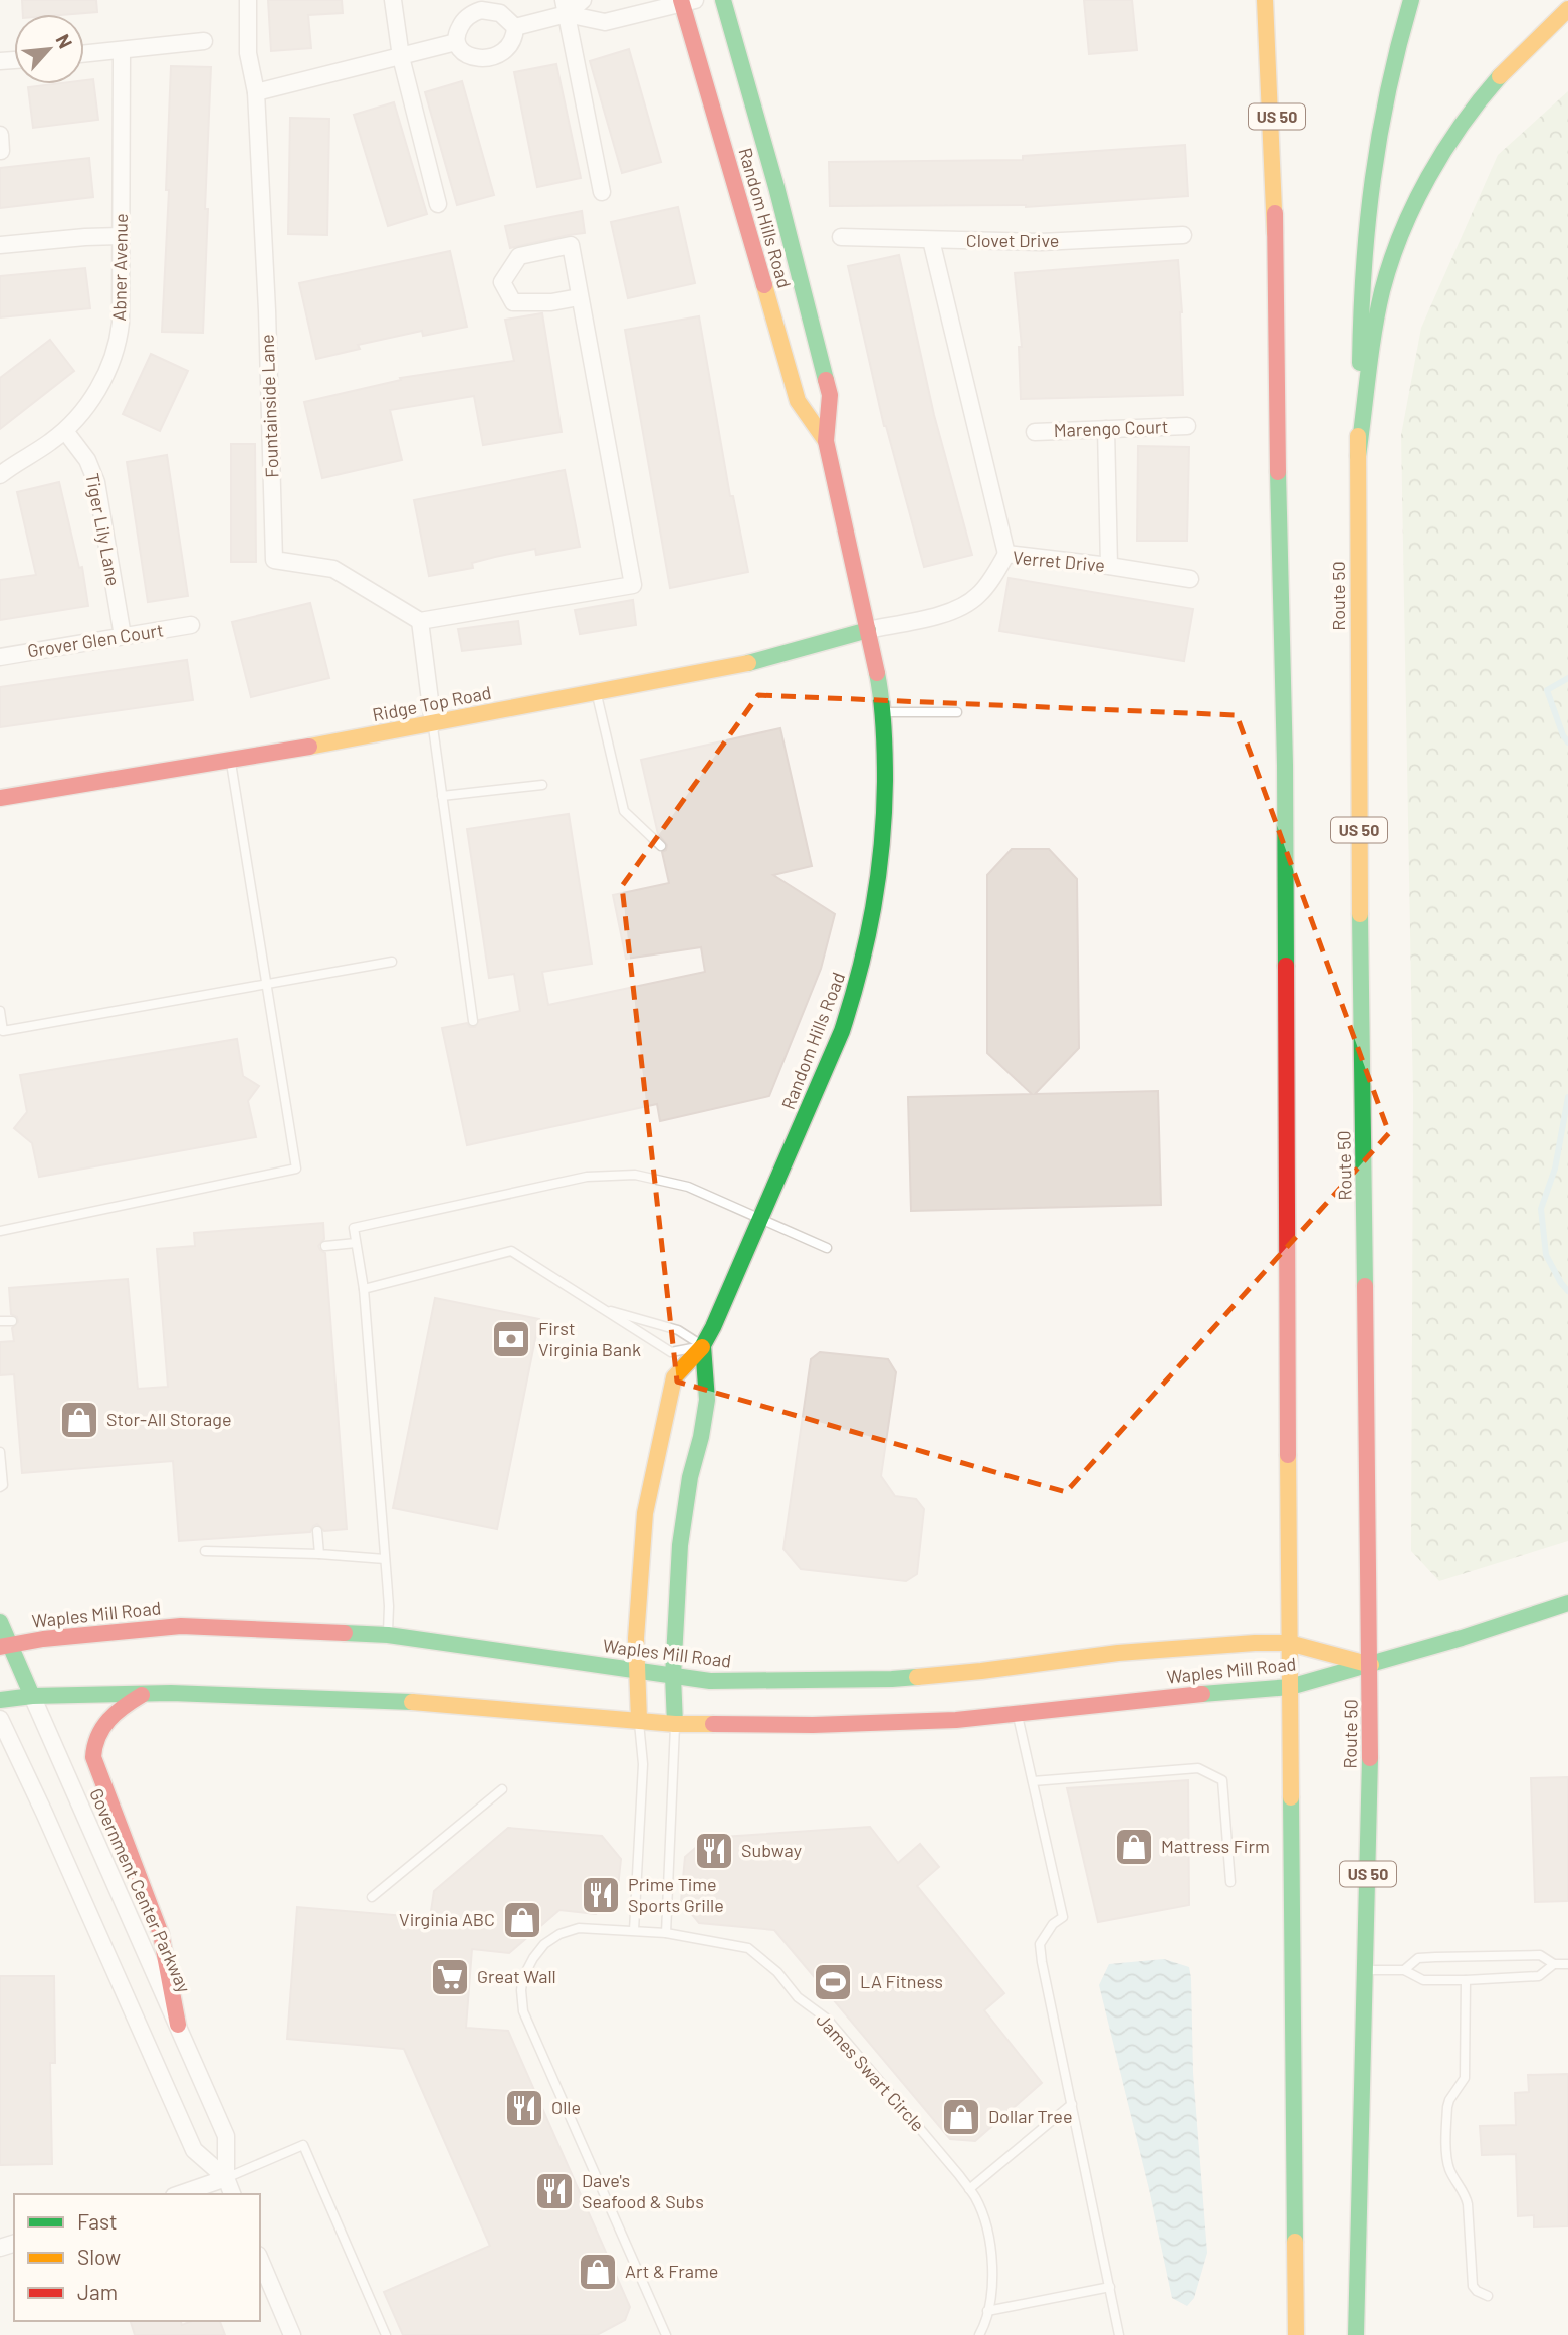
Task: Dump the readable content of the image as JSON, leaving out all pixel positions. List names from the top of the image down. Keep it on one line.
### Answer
{"streets":{"main road":["US 50","Random Hills Road","Route 50","Ridge Top Road","Waples Mill Road","Government Center Parkway"],"street":["Clovet Drive","Abner Avenue","Fountainside Lane","Marengo Court","Tiger Lily Lane","Verret Drive","Grover Glen Court"],"lane":["James Swart Circle"]},"crossings":[["US 50","Waples Mill Road"],["Random Hills Road","Verret Drive"],["Random Hills Road","Ridge Top Road"],["Random Hills Road","Waples Mill Road"],["Abner Avenue","Tiger Lily Lane"],["Tiger Lily Lane","Grover Glen Court"],["Verret Drive","Ridge Top Road"],["Route 50","Waples Mill Road"],["Waples Mill Road","Government Center Parkway"]],"places":{"bank":["First Virginia Bank"],"shop":["Stor-All Storage","Mattress Firm","Virginia ABC","Dollar Tree","Art & Frame"],"restaurant":["Subway","Prime Time Sports Grille","Olle","Dave's Seafood & Subs"],"supermarket":["Great Wall"],"sports":["LA Fitness"]},"legend":["Fast","Slow","Jam"],"north":"top right"}
